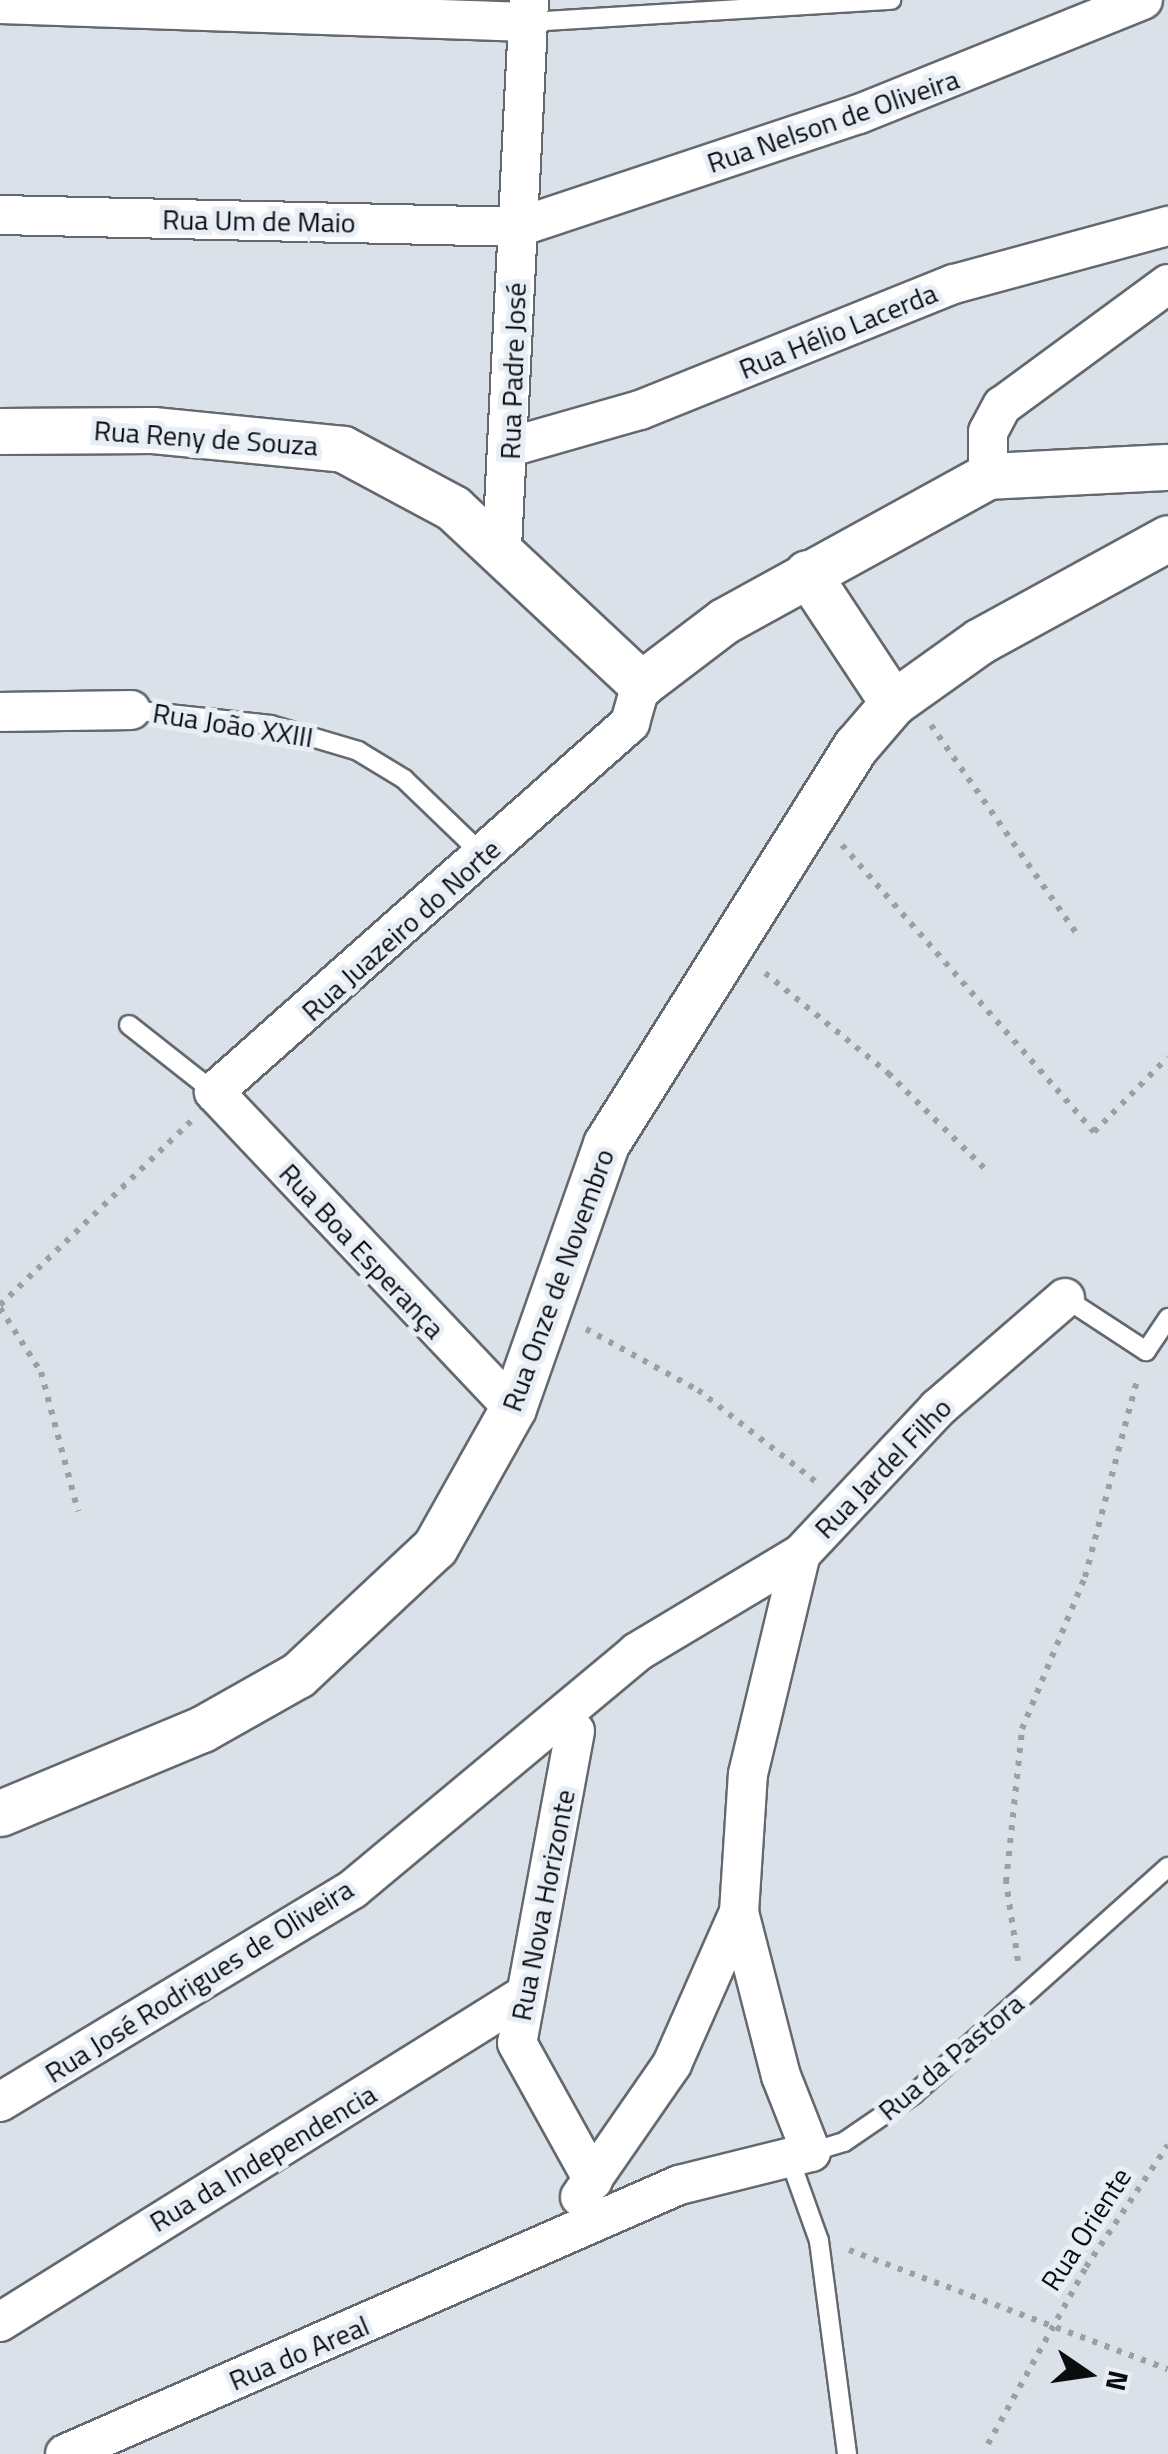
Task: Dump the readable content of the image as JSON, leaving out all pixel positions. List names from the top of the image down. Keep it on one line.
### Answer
{"streets":{"street":["Rua Nelson de Oliveira","Rua Um de Maio","Rua Hélio Lacerda","Rua Padre José","Rua Reny de Souza","Rua João XXIII","Rua Juazeiro do Norte","Rua Boa Esperança","Rua Onze de Novembro","Rua Jardel Filho","Rua Nova Horizonte","Rua José Rodrigues de Oliveira","Rua da Pastora","Rua da Independencia","Rua do Areal"],"path":["Rua Oriente"]},"crossings":[["Rua Nelson de Oliveira","Rua Um de Maio"],["Rua Nelson de Oliveira","Rua Padre José"],["Rua Um de Maio","Rua Padre José"],["Rua Hélio Lacerda","Rua Padre José"],["Rua Padre José","Rua Reny de Souza"],["Rua João XXIII","Rua Juazeiro do Norte"],["Rua Juazeiro do Norte","Rua Boa Esperança"],["Rua Boa Esperança","Rua Onze de Novembro"],["Rua Jardel Filho","Rua Nova Horizonte"],["Rua Jardel Filho","Rua José Rodrigues de Oliveira"],["Rua Nova Horizonte","Rua José Rodrigues de Oliveira"],["Rua Nova Horizonte","Rua da Independencia"],["Rua da Pastora","Rua do Areal"]],"north":"right"}
